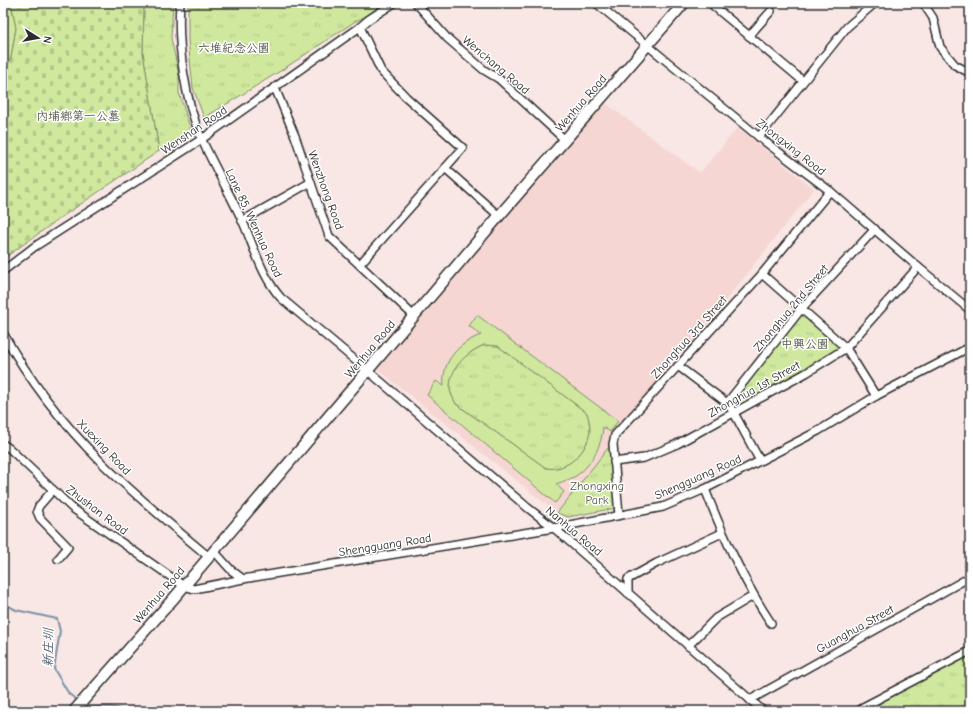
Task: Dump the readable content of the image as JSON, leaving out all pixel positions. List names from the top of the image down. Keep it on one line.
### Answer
{"streets":{"street":["Wenchang Road","Wenhua Road","Wenshan Road","Zhongxing Road","Wenzhong Road","Lane 85, Wenhua Road","Zhonghua 2nd Street","Zhonghua 3rd Street","Zhonghua 1st Street","Xuexing Road","Shengguang Road","Zhushan Road","Nanhua Road","Guanghua Street"]},"crossings":[["Wenchang Road","Wenhua Road"],["Wenhua Road","Zhongxing Road"],["Wenhua Road","Wenzhong Road"],["Wenhua Road","Lane 85, Wenhua Road"],["Wenhua Road","Xuexing Road"],["Wenhua Road","Shengguang Road"],["Wenhua Road","Zhushan Road"],["Wenhua Road","Nanhua Road"],["Wenshan Road","Wenzhong Road"],["Wenshan Road","Lane 85, Wenhua Road"],["Zhongxing Road","Zhonghua 2nd Street"],["Zhongxing Road","Zhonghua 3rd Street"],["Zhongxing Road","Zhonghua 1st Street"],["Lane 85, Wenhua Road","Nanhua Road"],["Zhonghua 3rd Street","Zhonghua 1st Street"],["Zhonghua 3rd Street","Shengguang Road"],["Shengguang Road","Zhushan Road"],["Shengguang Road","Nanhua Road"],["Nanhua Road","Guanghua Street"]],"water":["新庄圳"],"parks":["六堆紀念公園","內埔鄉第一公墓","中興公園","Zhongxing Park"],"north":"right"}
